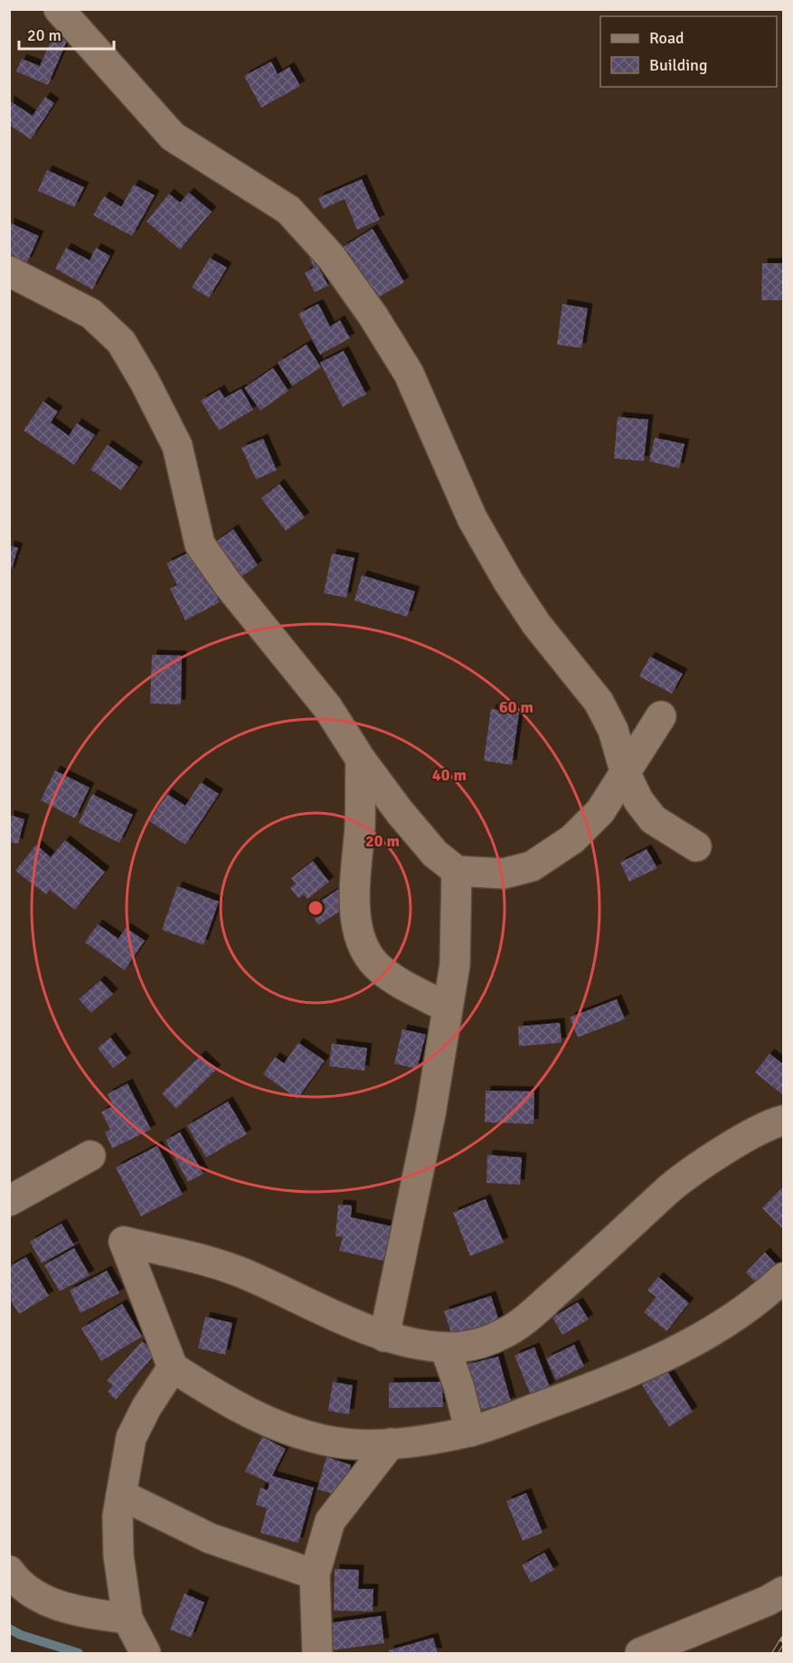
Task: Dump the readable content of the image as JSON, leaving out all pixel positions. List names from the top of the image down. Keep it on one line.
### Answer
{"legend":["Road","Building"],"scale_bar":"20 m","rings":["60 m","40 m","20 m"]}
